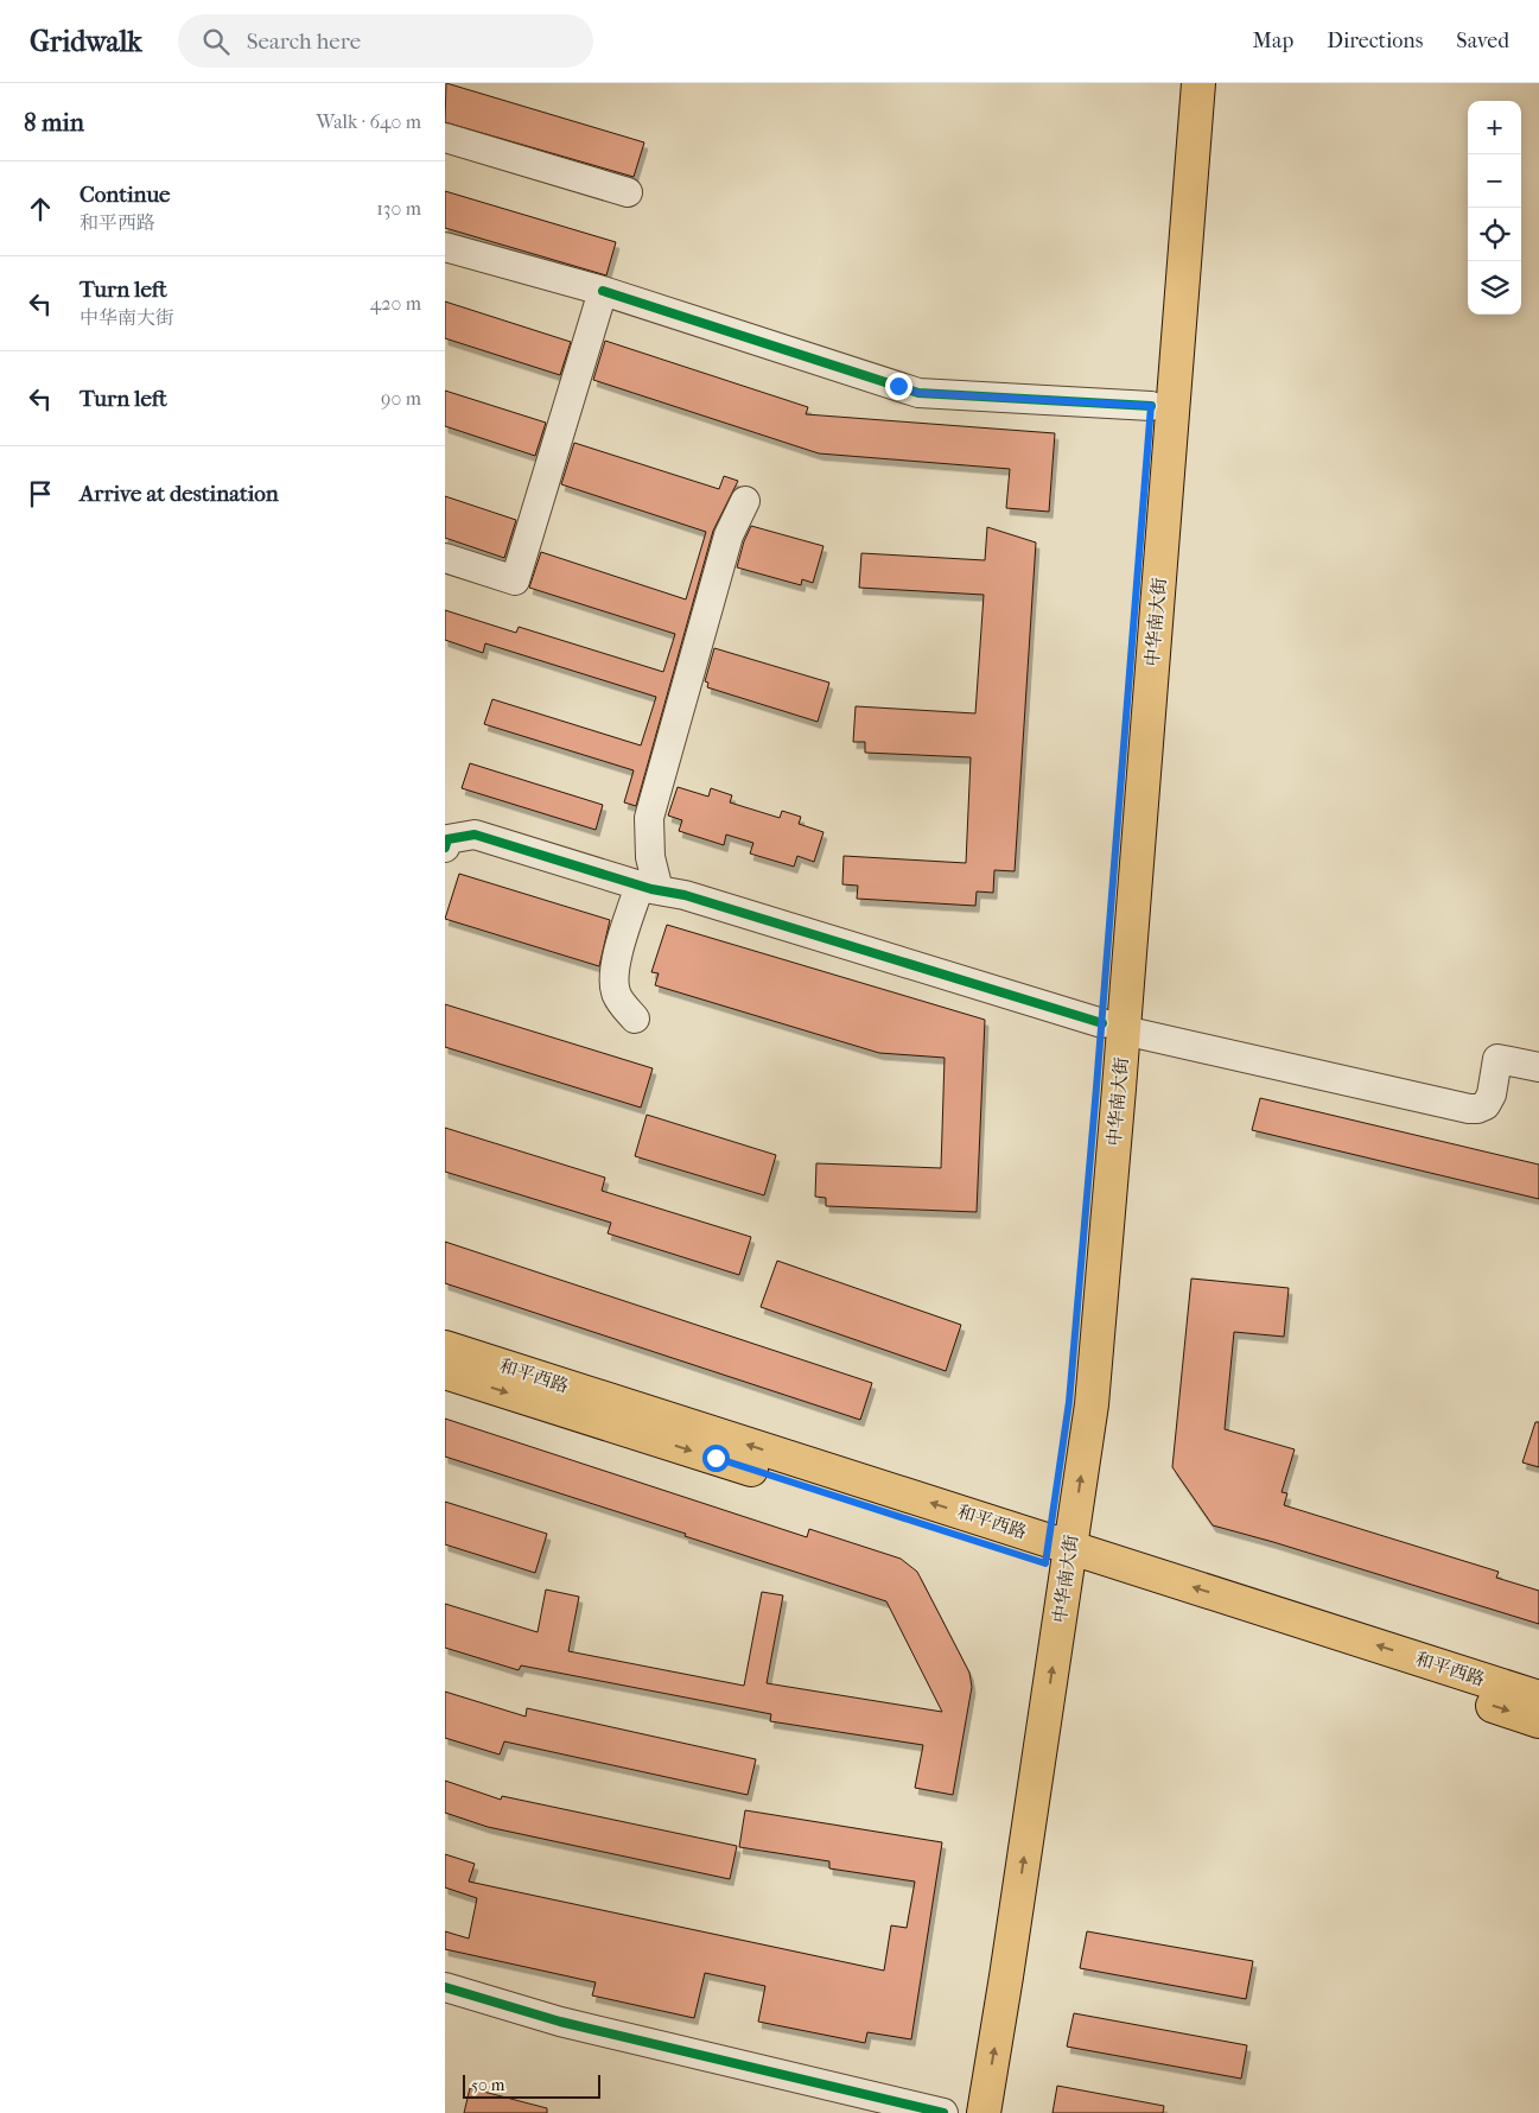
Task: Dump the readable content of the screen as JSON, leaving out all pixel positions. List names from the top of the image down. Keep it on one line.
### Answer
{"streets":{"main road":["中华南大街","和平西路"]},"crossings":[["中华南大街","和平西路"]],"scale_bar":"50 m","page":{"header":"Gridwalk","search":"Search here","nav":["Map","Directions","Saved"],"heading":["8 min","Walk · 640 m"],"map_buttons":["+","−"],"list":[["Continue","和平西路","130 m"],["Turn left","中华南大街","420 m"],["Turn left","90 m"],"Arrive at destination"],"scale":"50 m"}}
